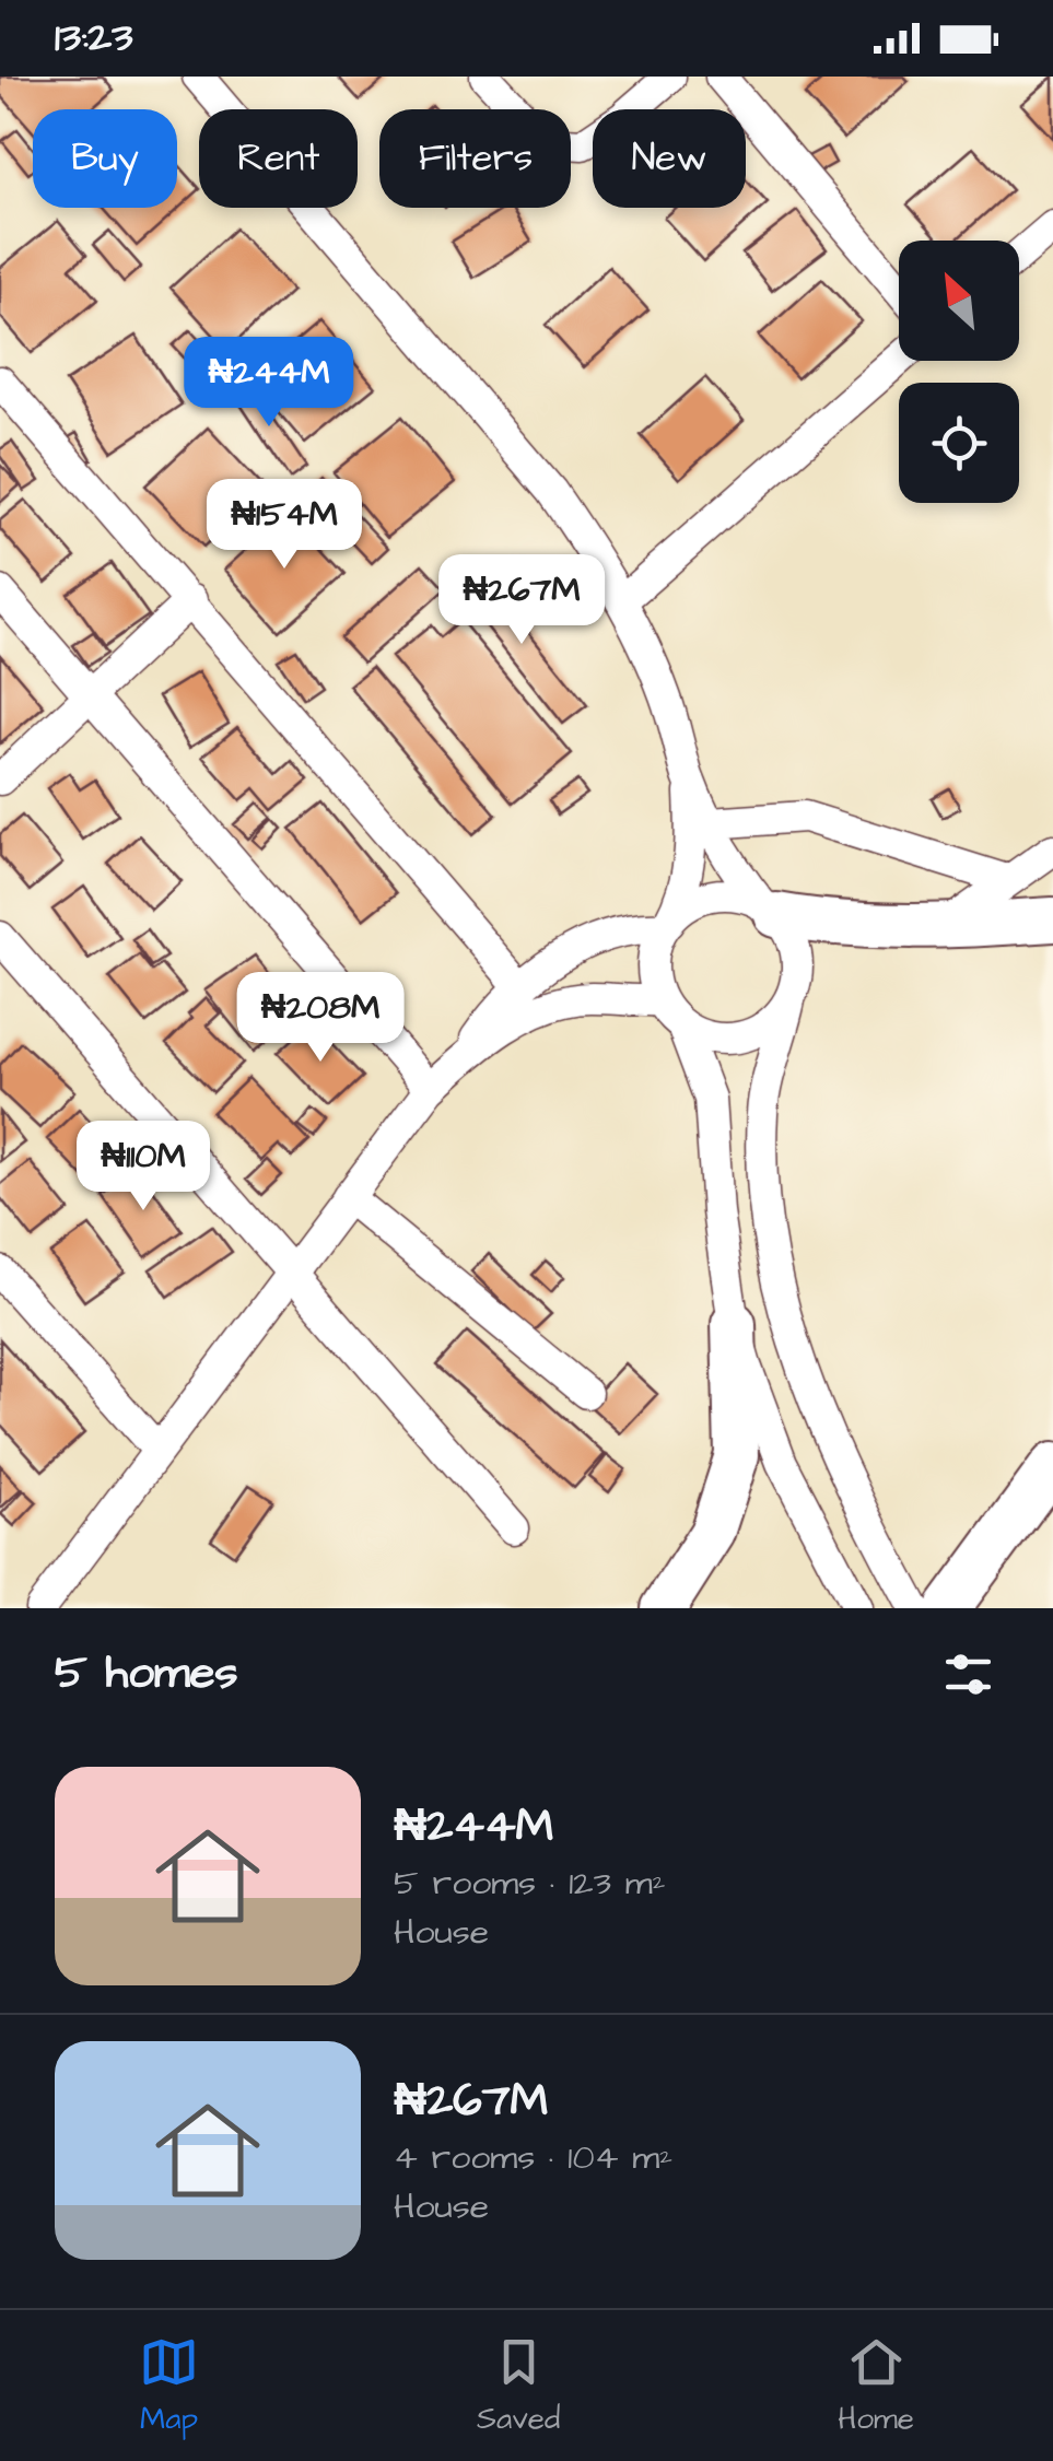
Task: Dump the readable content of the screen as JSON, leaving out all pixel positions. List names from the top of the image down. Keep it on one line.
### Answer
{"north":"top left","page":{"status":"13:23","chip":["Buy","Rent","Filters","New"],"price":["₦244M","₦154M","₦267M","₦208M","₦110M"],"heading":"5 homes","list":[{"name":"₦244M","note":"5 rooms · 123 m² · House"},{"name":"₦267M","note":"4 rooms · 104 m² · House"}],"tabs":["Map","Saved","Home"]}}
